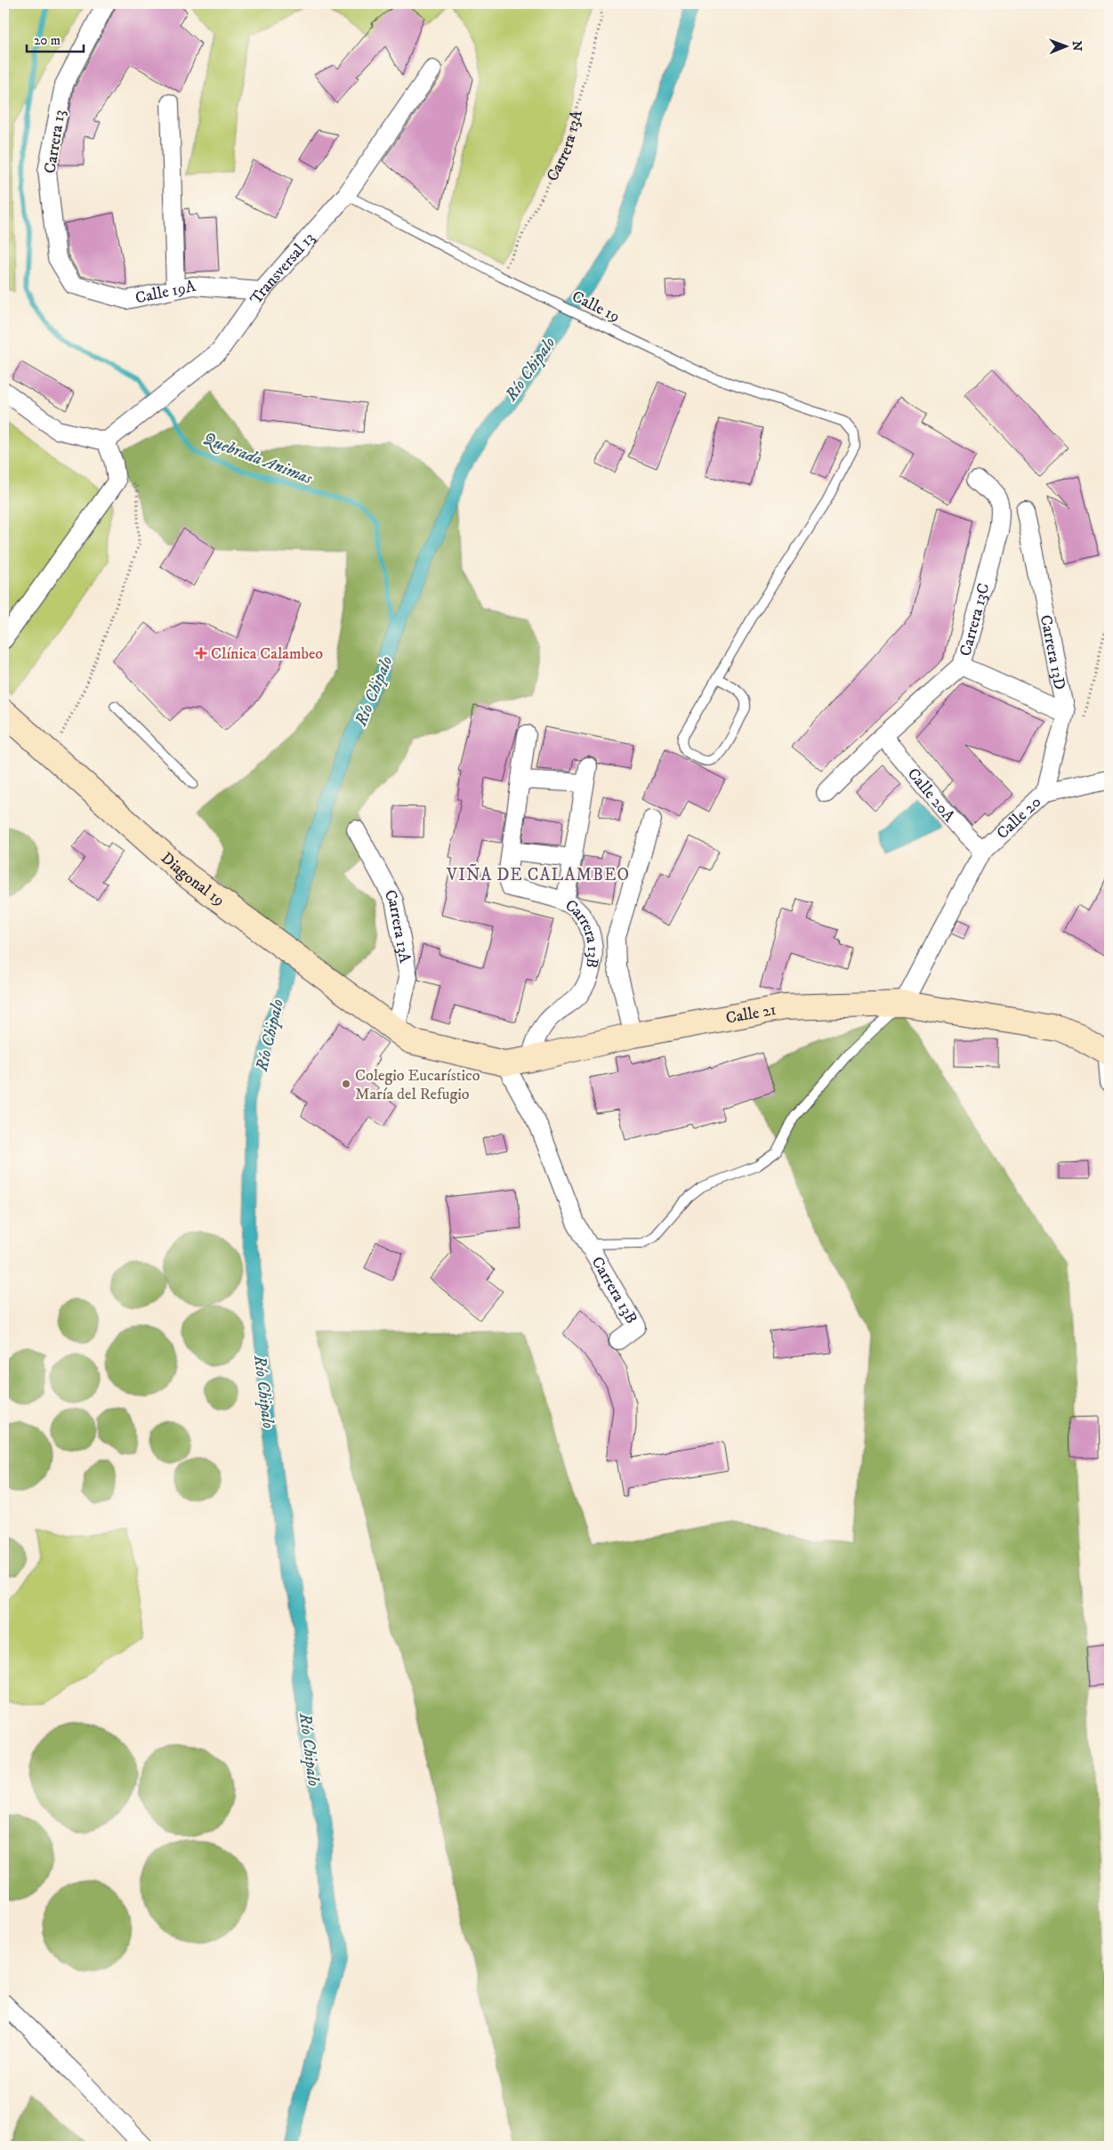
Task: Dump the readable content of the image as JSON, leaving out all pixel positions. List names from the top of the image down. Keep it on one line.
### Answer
{"streets":{"street":["Carrera 13","Carrera 13A","Transversal 13","Calle 19A","Carrera 13C","Carrera 13D","Calle 20A","Calle 20","Diagonal 19","Carrera 13B","Calle 21"],"lane":["Calle 19"]},"crossings":[["Carrera 13","Calle 19A"],["Carrera 13A","Calle 19"],["Carrera 13A","Diagonal 19"],["Carrera 13A","Calle 21"],["Transversal 13","Calle 19A"],["Transversal 13","Calle 19"],["Carrera 13C","Calle 20A"],["Carrera 13D","Calle 20"],["Calle 20A","Calle 20"],["Diagonal 19","Calle 21"],["Carrera 13B","Calle 21"]],"districts":["VIÑA DE CALAMBEO"],"water":["Río Chipalo","Quebrada Animas"],"places":{"health":["Clínica Calambeo"],"other":["Colegio Eucarístico María del Refugio"]},"scale_bar":"20 m","north":"right"}
